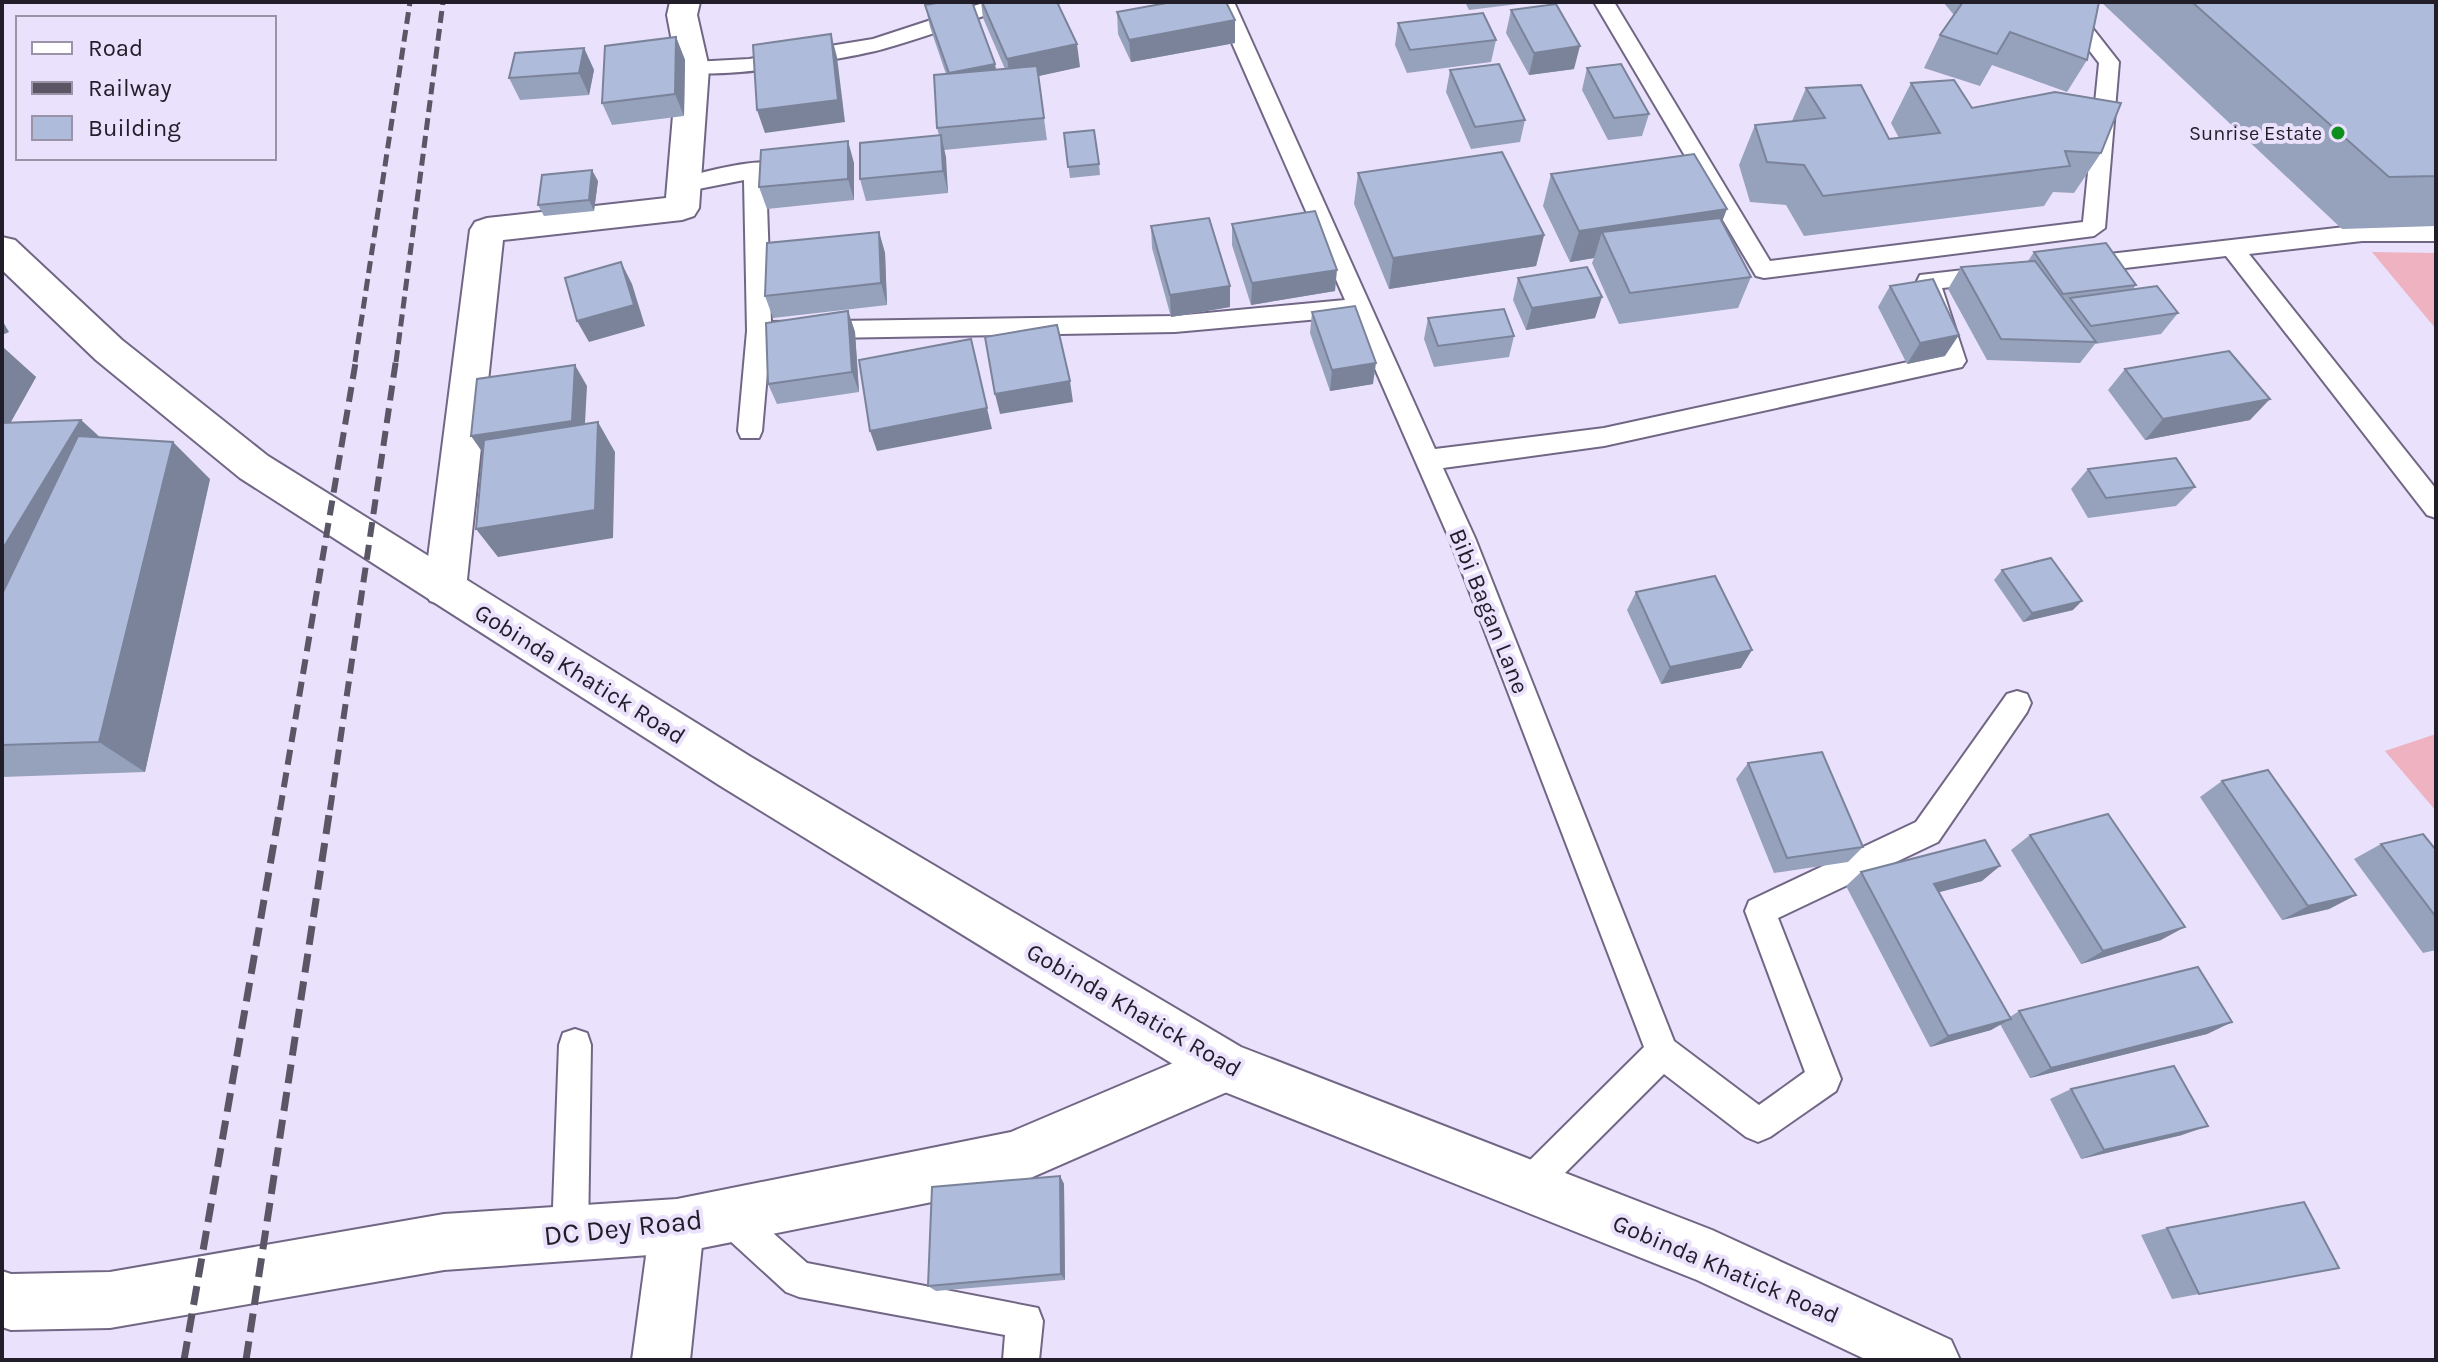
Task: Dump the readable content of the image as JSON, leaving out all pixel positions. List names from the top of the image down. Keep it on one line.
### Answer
{"streets":{"main road":["Gobinda Khatick Road","DC Dey Road"],"lane":["Bibi Bagan Lane"]},"crossings":[["Gobinda Khatick Road","DC Dey Road"]],"places":["Sunrise Estate"],"legend":["Road","Railway","Building"]}
